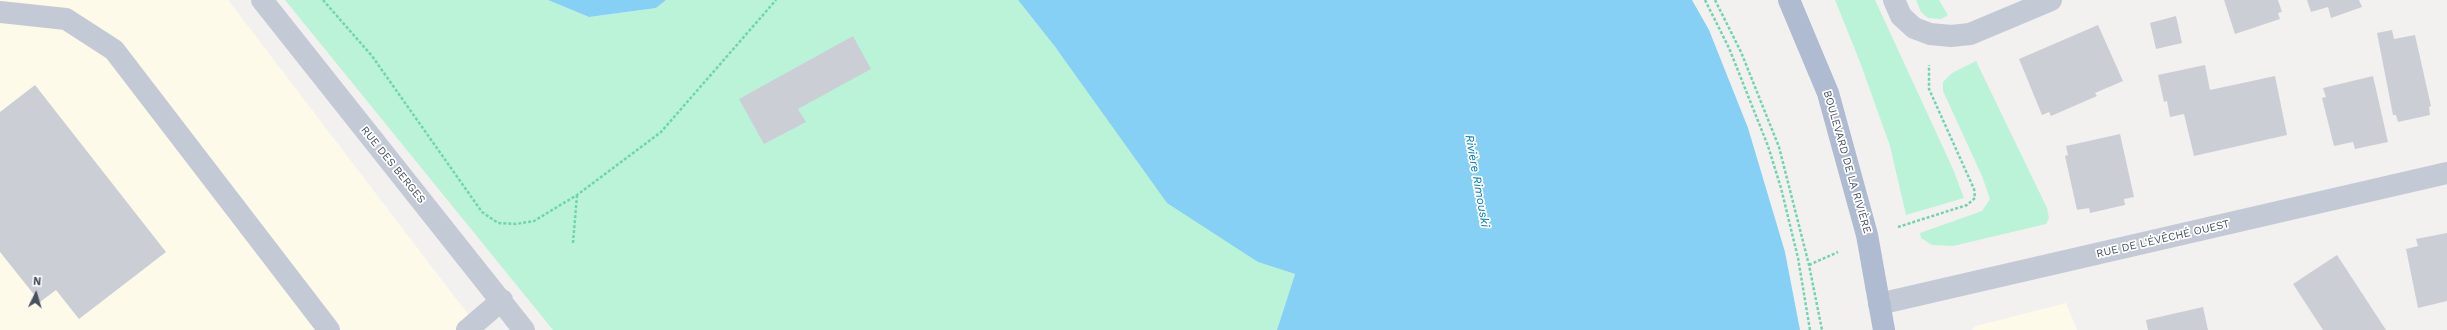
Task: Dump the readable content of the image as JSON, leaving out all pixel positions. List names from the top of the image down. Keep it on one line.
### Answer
{"streets":{"main road":["BOULEVARD DE LA RIVIÈRE"],"street":["RUE DES BERGES","RUE DE L'ÉVÊCHÉ OUEST"]},"crossings":[["BOULEVARD DE LA RIVIÈRE","RUE DE L'ÉVÊCHÉ OUEST"]],"water":["Rivière Rimouski"],"north":"top"}
